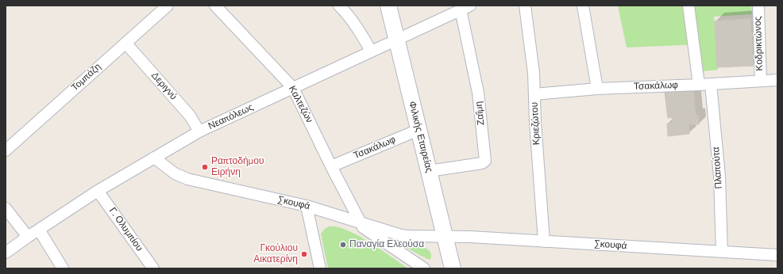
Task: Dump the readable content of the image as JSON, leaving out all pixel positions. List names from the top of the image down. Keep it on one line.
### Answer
{"streets":{"street":["Κοδρικτώνος","Τομπάζη","Δεριγνύ","Τσακάλωφ","Καλτεζών","Ζαΐμη","Νεαπόλεως","Κριεζώτου","Φιλικής Εταιρείας","Πλαπούτα","Σκουφά","Γ. Ολυμπίου"]},"crossings":[["Κοδρικτώνος","Τσακάλωφ"],["Τομπάζη","Δεριγνύ"],["Δεριγνύ","Νεαπόλεως"],["Τσακάλωφ","Καλτεζών"],["Τσακάλωφ","Κριεζώτου"],["Τσακάλωφ","Φιλικής Εταιρείας"],["Τσακάλωφ","Πλαπούτα"],["Καλτεζών","Νεαπόλεως"],["Καλτεζών","Σκουφά"],["Ζαΐμη","Νεαπόλεως"],["Ζαΐμη","Φιλικής Εταιρείας"],["Νεαπόλεως","Φιλικής Εταιρείας"],["Νεαπόλεως","Σκουφά"],["Νεαπόλεως","Γ. Ολυμπίου"],["Κριεζώτου","Σκουφά"],["Φιλικής Εταιρείας","Σκουφά"],["Πλαπούτα","Σκουφά"]],"places":["Ραπτοδήμου Ειρήνη","Παναγία Ελεούσα","Γκούλιου Αικατερίνη"]}
